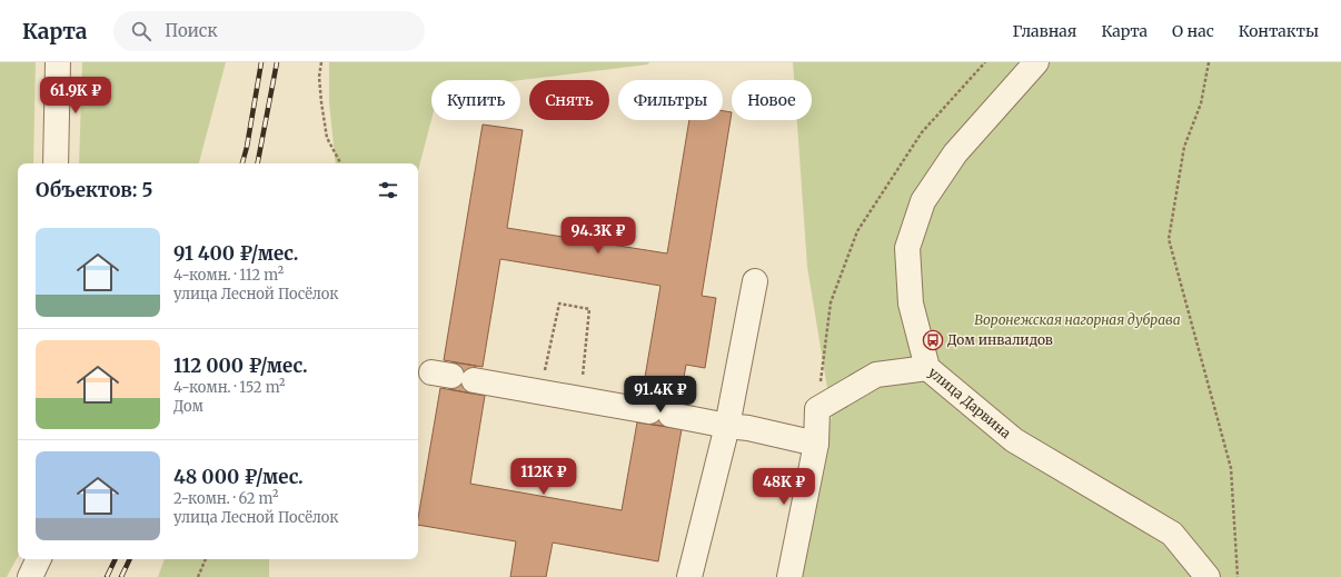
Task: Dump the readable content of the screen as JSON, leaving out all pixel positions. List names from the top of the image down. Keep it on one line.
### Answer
{"streets":{"street":["улица Дарвина"]},"parks":["Воронежская нагорная дубрава"],"places":{"bus stop":["Дом инвалидов"]},"page":{"header":"Карта","search":"Поиск","nav":["Главная","Карта","О нас","Контакты"],"price":["61.9K ₽","94.3K ₽","91.4K ₽","112K ₽","48K ₽"],"chip":["Купить","Снять","Фильтры","Новое"],"heading":"Объектов: 5","list":[{"name":"91 400 ₽/мес.","note":"4-комн. · 112 m² · улица Лесной Посёлок"},{"name":"112 000 ₽/мес.","note":"4-комн. · 152 m² · Дом"},{"name":"48 000 ₽/мес.","note":"2-комн. · 62 m² · улица Лесной Посёлок"}]}}
